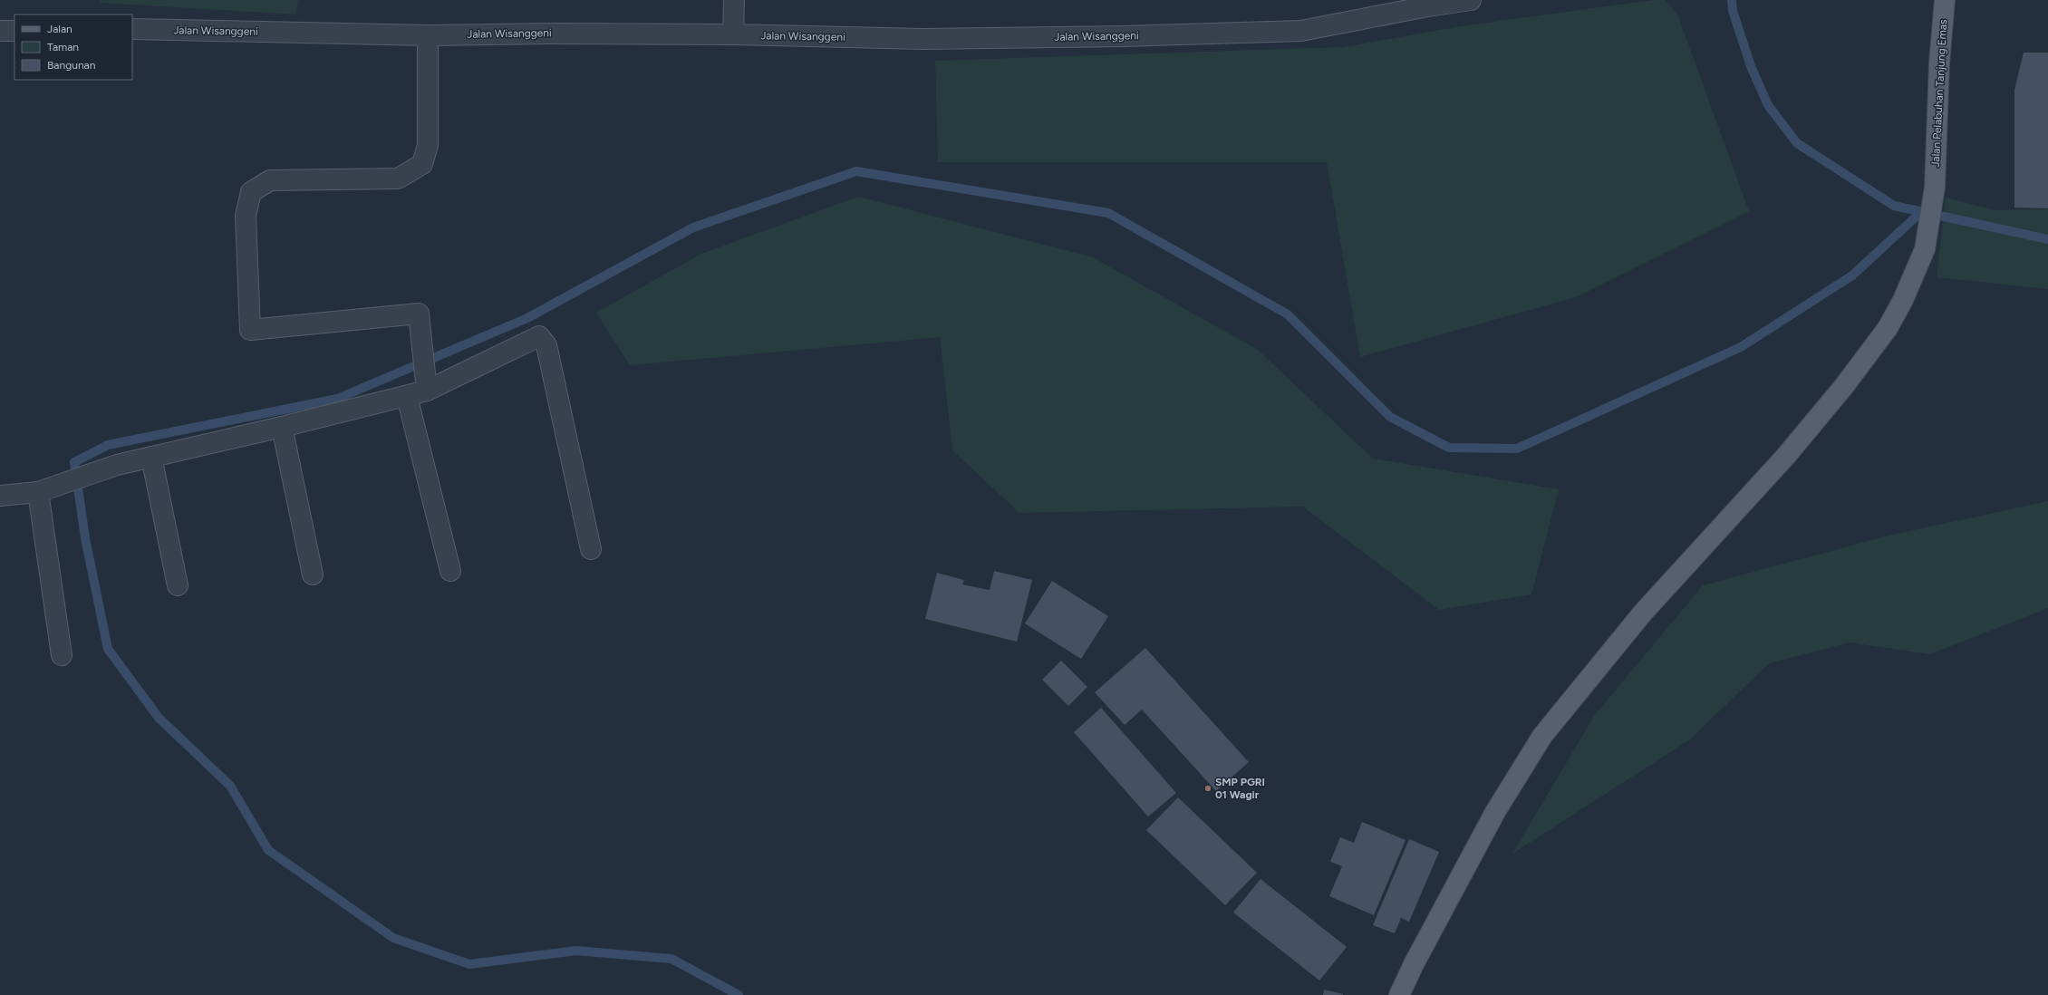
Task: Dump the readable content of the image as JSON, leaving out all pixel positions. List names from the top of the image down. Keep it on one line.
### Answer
{"streets":{"main road":["Jalan Pelabuhan Tanjung Emas"],"street":["Jalan Wisanggeni"]},"places":["SMP PGRI 01 Wagir"],"legend":["Jalan","Taman","Bangunan"]}
